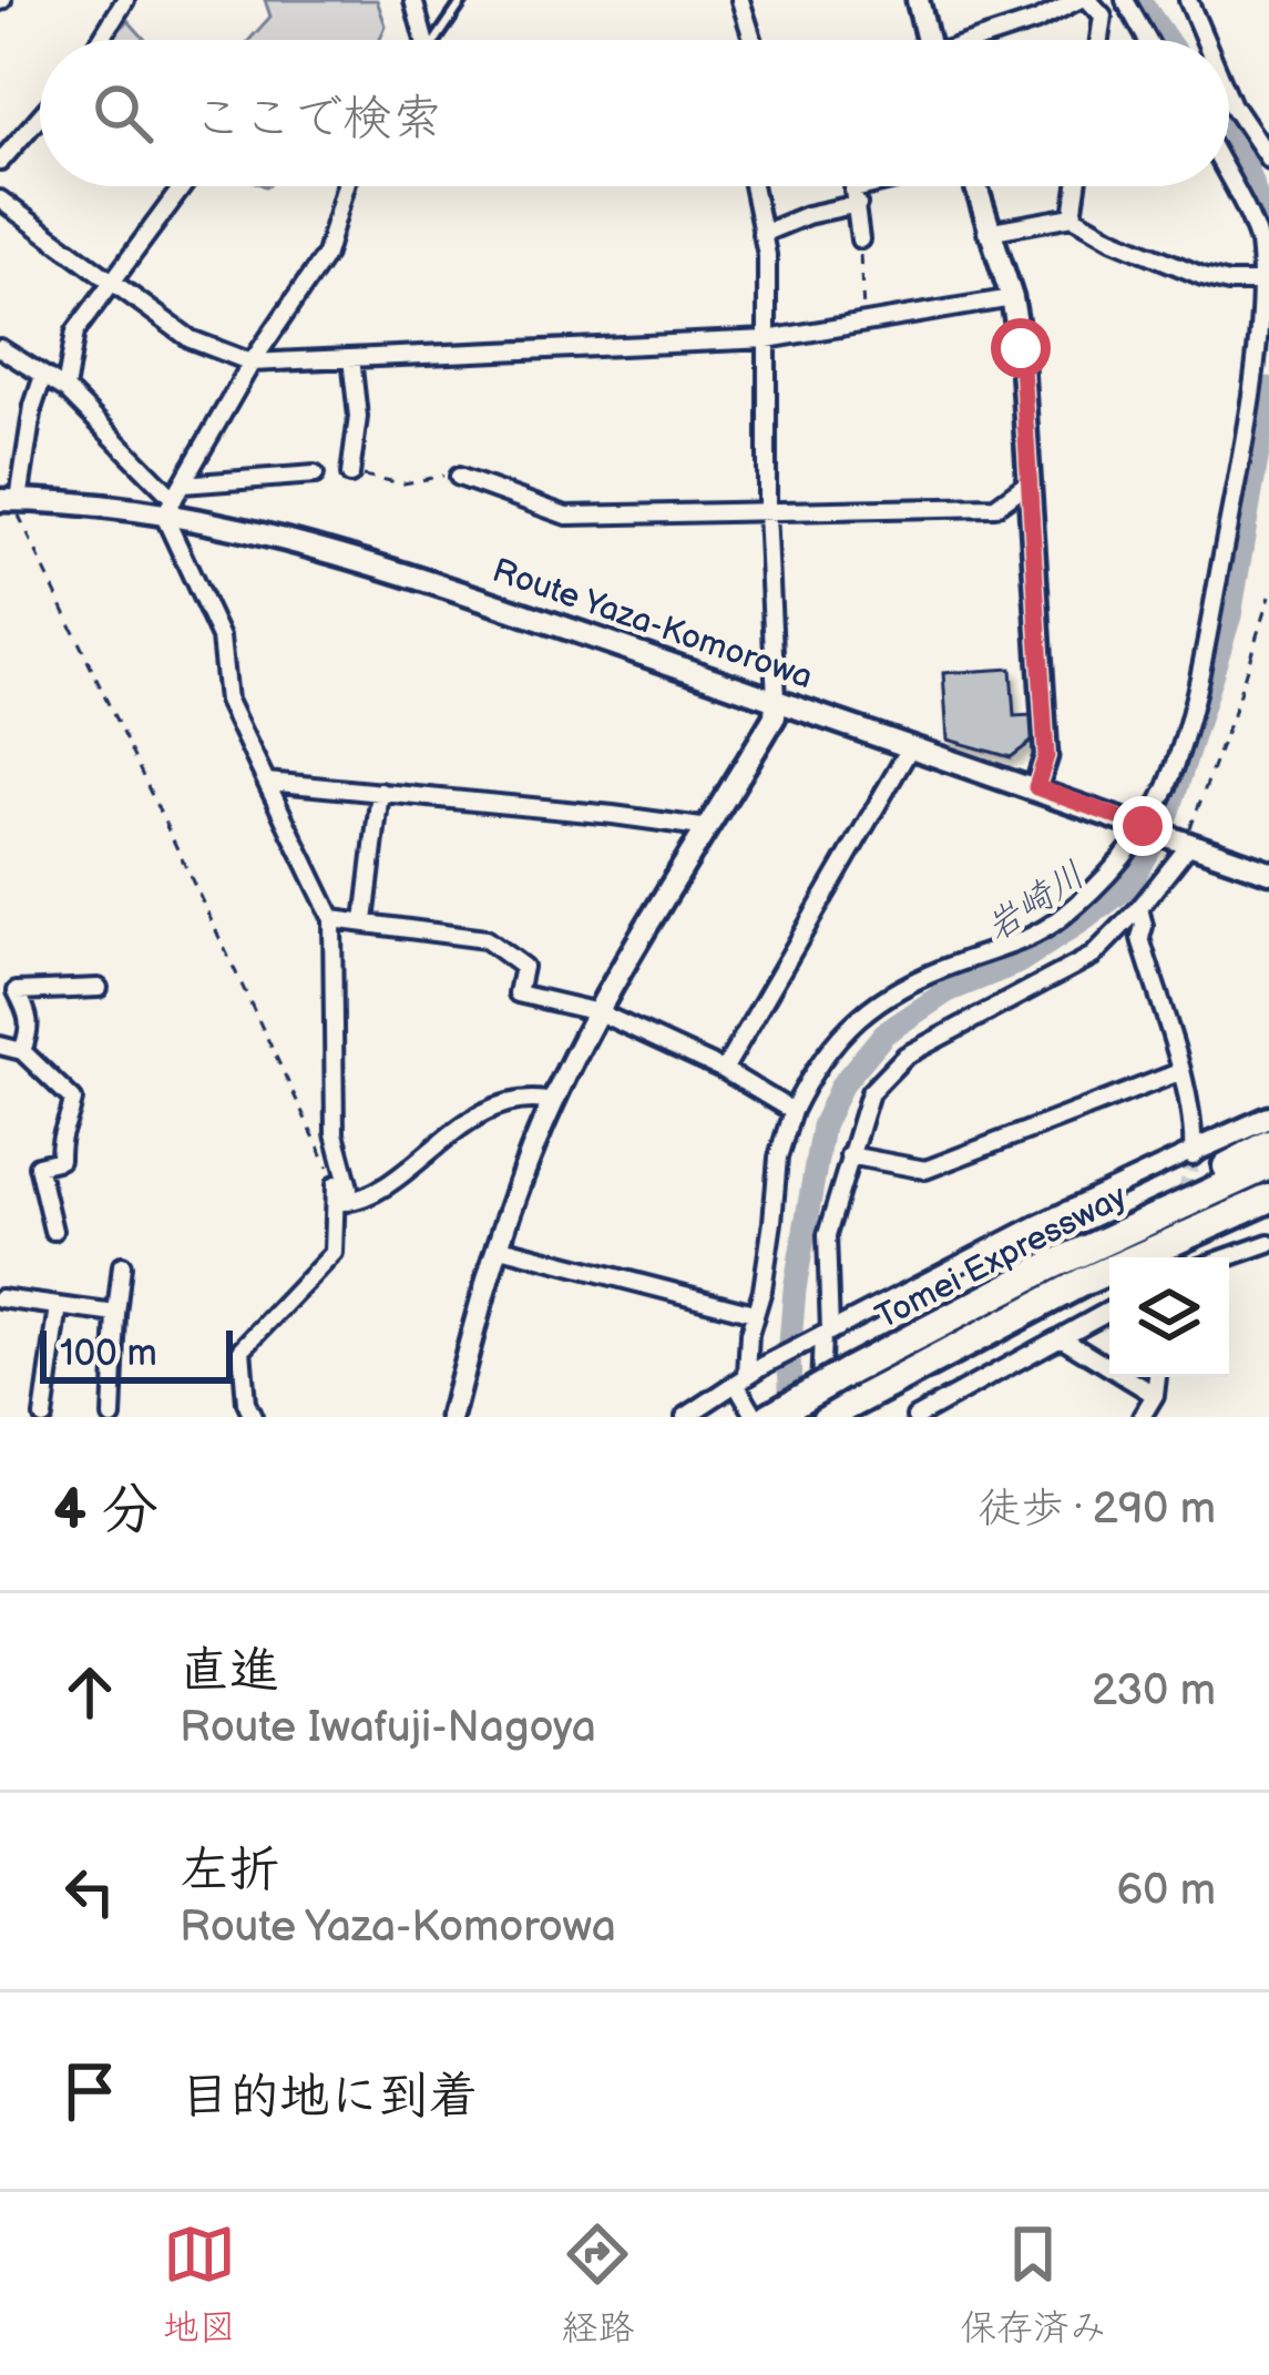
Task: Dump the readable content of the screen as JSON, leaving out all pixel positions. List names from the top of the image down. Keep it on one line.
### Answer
{"streets":{"highway":["Tomei Expressway"],"main road":["Route Yaza-Komorowa"]},"water":["岩崎川"],"scale_bar":"100 m","page":{"search":"ここで検索","scale":"100 m","heading":["4 分","徒歩 · 290 m"],"list":[["直進","Route Iwafuji-Nagoya","230 m"],["左折","Route Yaza-Komorowa","60 m"],"目的地に到着"],"nav":["地図","経路","保存済み"]}}
